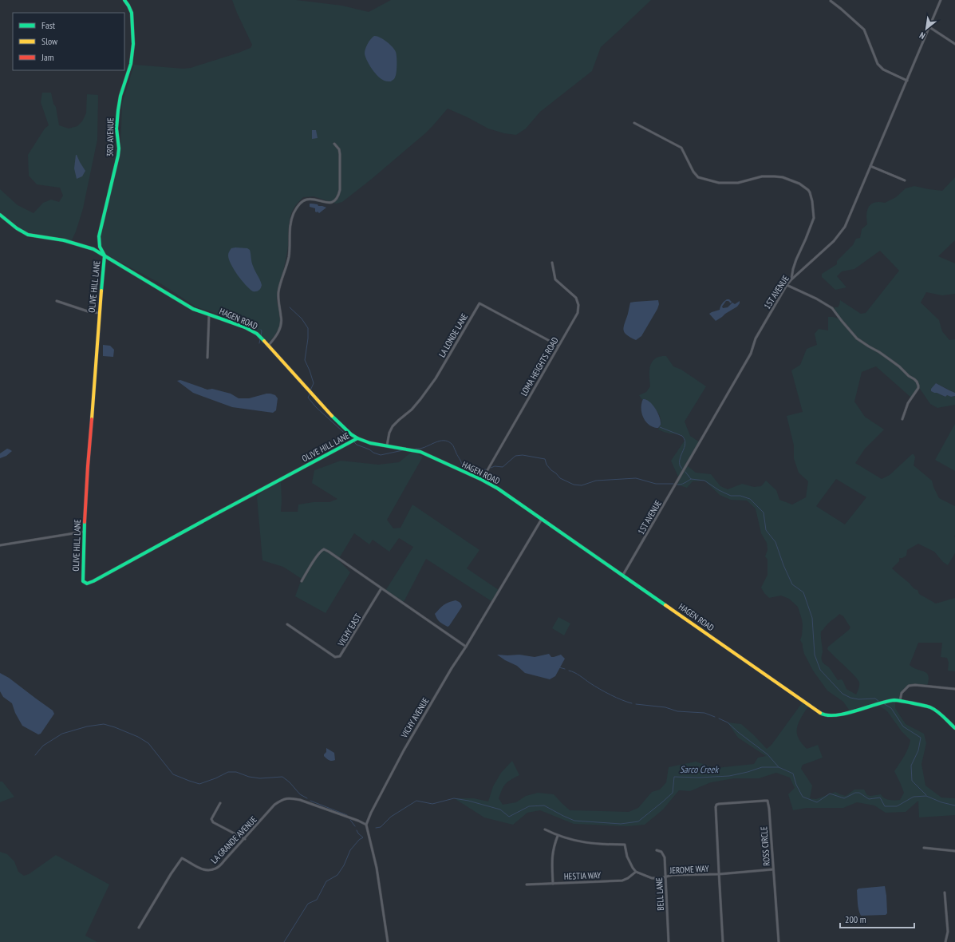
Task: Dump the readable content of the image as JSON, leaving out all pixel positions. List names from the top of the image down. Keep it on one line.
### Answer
{"streets":{"street":["3RD AVENUE","OLIVE HILL LANE","1ST AVENUE","HAGEN ROAD","LA LONDE LANE","LOMA HEIGHTS ROAD","VICHY EAST","VICHY AVENUE","LA GRANDE AVENUE","ROSS CIRCLE","JEROME WAY","HESTIA WAY","BELL LANE"]},"crossings":[["3RD AVENUE","OLIVE HILL LANE"],["3RD AVENUE","HAGEN ROAD"],["OLIVE HILL LANE","HAGEN ROAD"],["1ST AVENUE","HAGEN ROAD"],["HAGEN ROAD","LA LONDE LANE"],["HAGEN ROAD","LOMA HEIGHTS ROAD"],["HAGEN ROAD","VICHY AVENUE"],["LA LONDE LANE","LOMA HEIGHTS ROAD"],["VICHY AVENUE","LA GRANDE AVENUE"],["ROSS CIRCLE","JEROME WAY"],["JEROME WAY","HESTIA WAY"],["JEROME WAY","BELL LANE"]],"water":["Sarco Creek"],"legend":["Fast","Slow","Jam"],"scale_bar":"200 m","north":"bottom left"}
